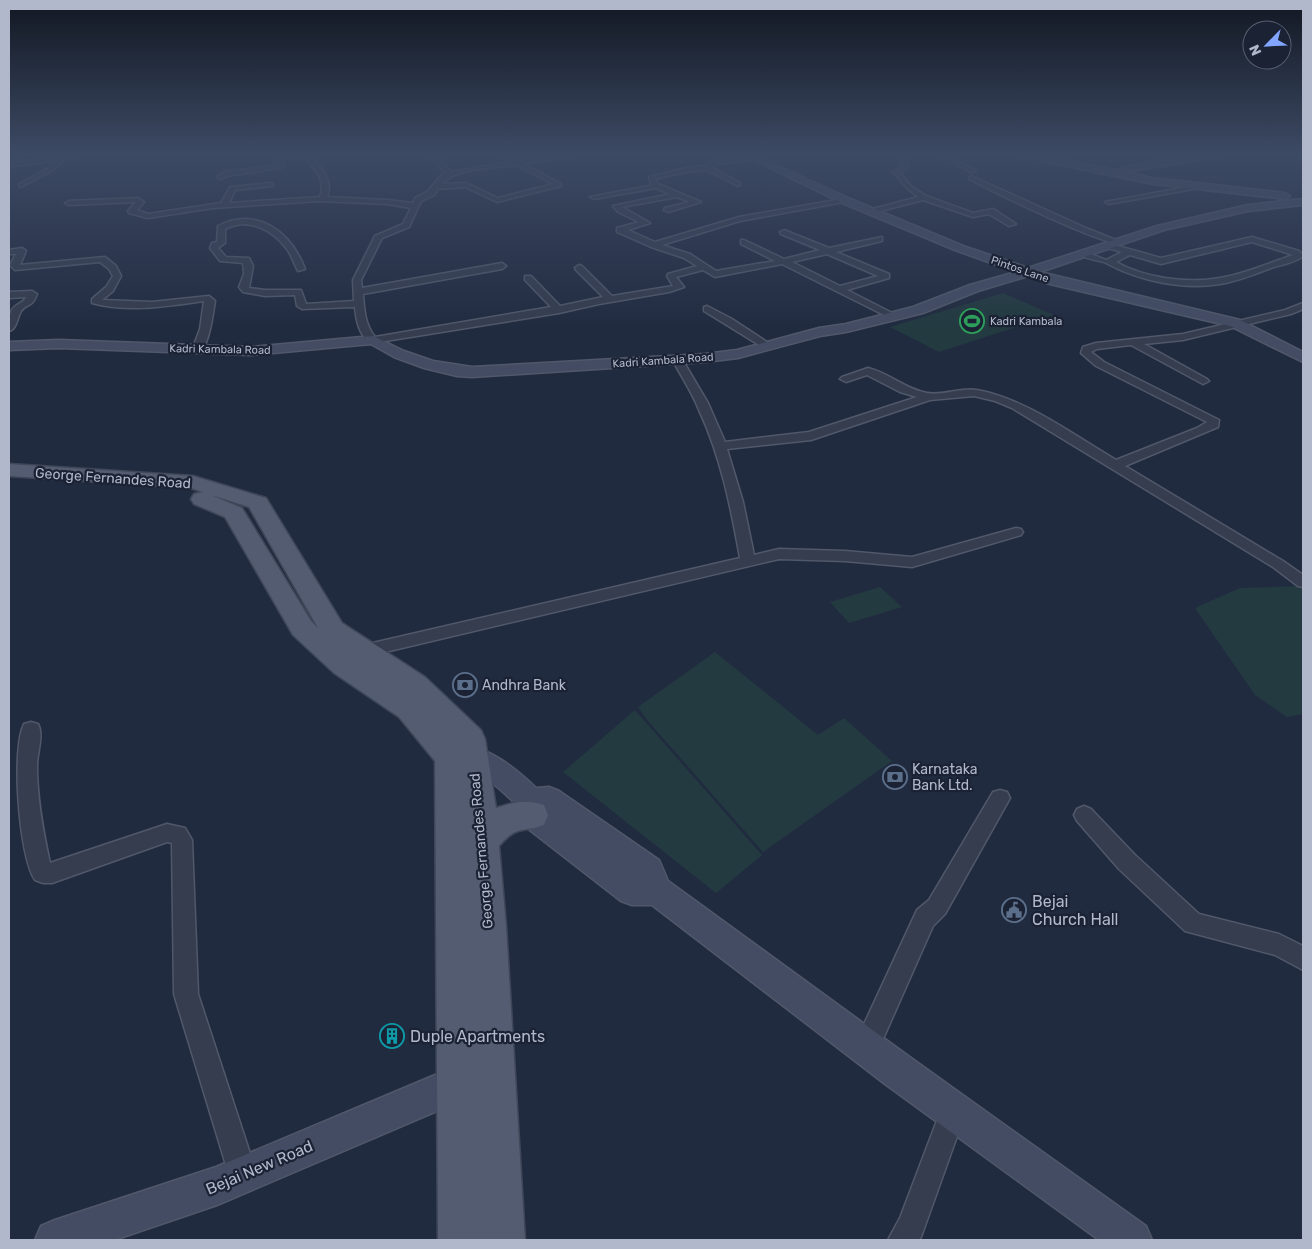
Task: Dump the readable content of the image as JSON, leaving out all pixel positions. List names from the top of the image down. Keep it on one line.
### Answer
{"streets":{"main road":["George Fernandes Road"],"street":["Pintos Lane","Kadri Kambala Road","Bejai New Road"]},"crossings":[["Pintos Lane","Kadri Kambala Road"],["George Fernandes Road","Bejai New Road"]],"places":{"sports":["Kadri Kambala"],"bank":["Andhra Bank","Karnataka Bank Ltd."],"public building":["Bejai Church Hall"],"building":["Duple Apartments"]},"north":"bottom left"}
